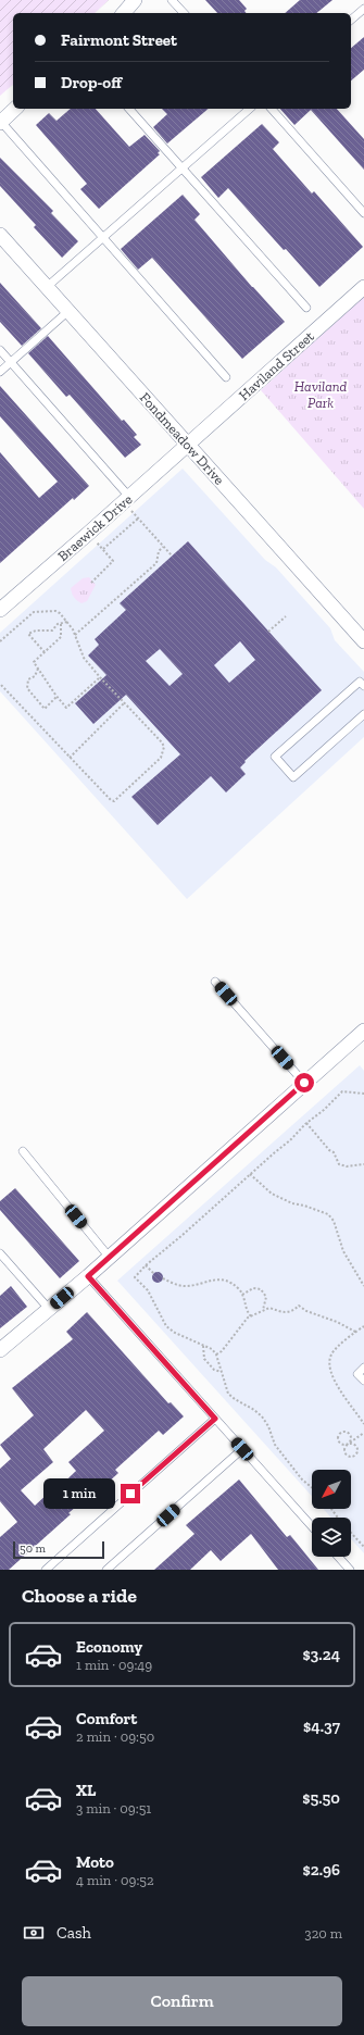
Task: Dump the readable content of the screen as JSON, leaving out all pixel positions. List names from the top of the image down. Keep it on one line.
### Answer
{"streets":{"street":["Haviland Street","Fondmeadow Drive","Braewick Drive"]},"crossings":[["Haviland Street","Fondmeadow Drive"],["Haviland Street","Braewick Drive"],["Fondmeadow Drive","Braewick Drive"]],"parks":["Haviland Park"],"scale_bar":"50 m","north":"bottom left","page":{"banner":["Fairmont Street","Drop-off"],"bubble":"1 min","scale":"50 m","heading":"Choose a ride","list":[{"name":"Economy","note":"1 min · 09:49","value":"$3.24"},{"name":"Comfort","note":"2 min · 09:50","value":"$4.37"},{"name":"XL","note":"3 min · 09:51","value":"$5.50"},{"name":"Moto","note":"4 min · 09:52","value":"$2.96"}],"pay":["Cash","320 m"],"buttons":"Confirm"}}
